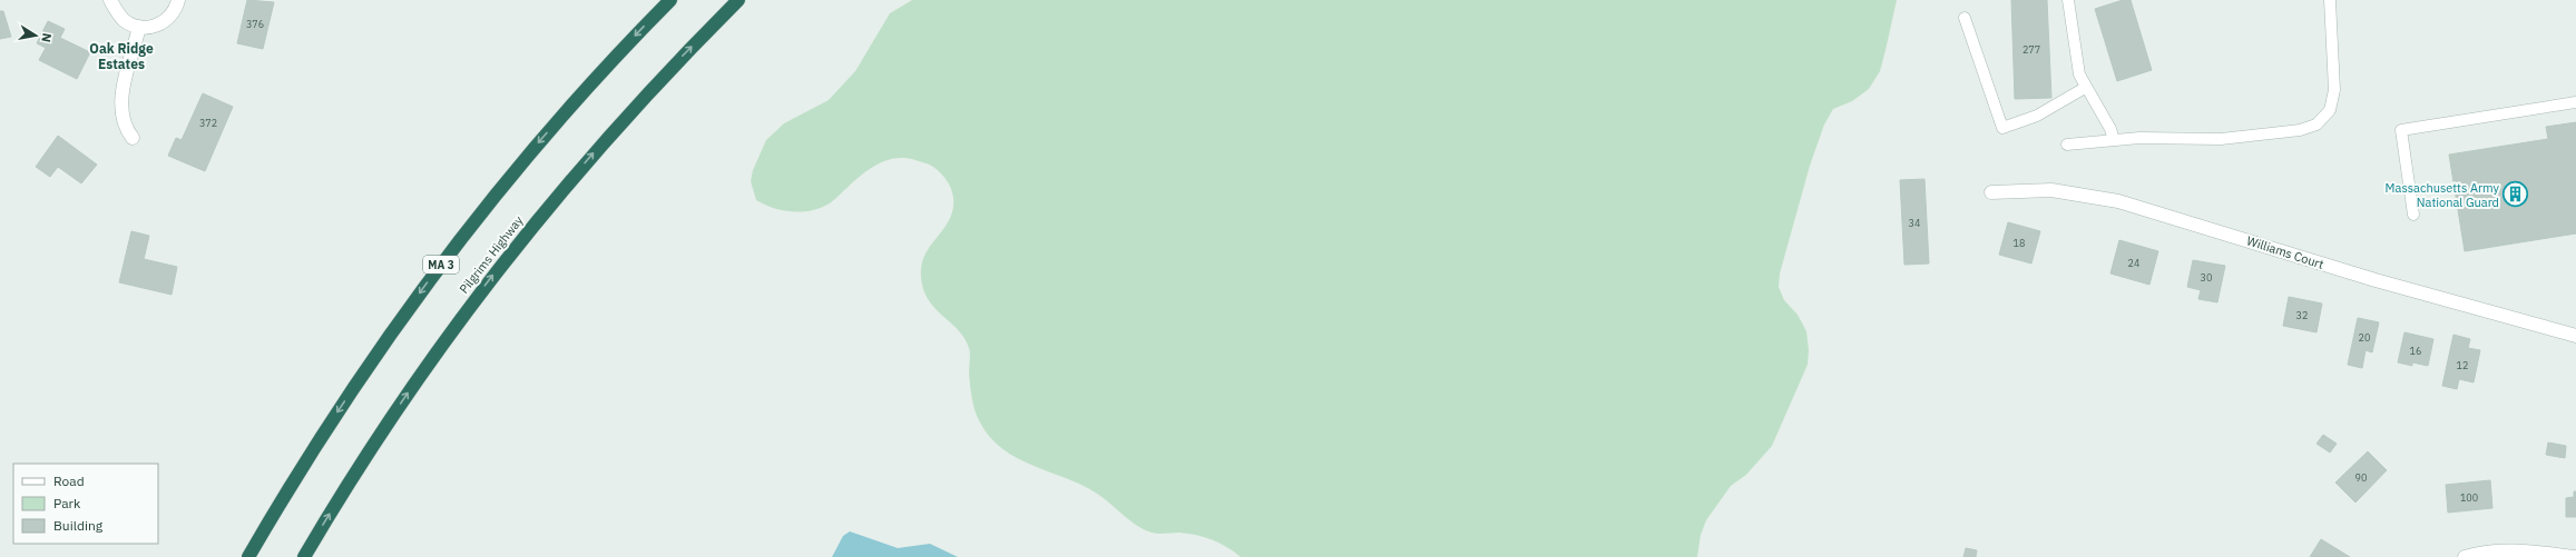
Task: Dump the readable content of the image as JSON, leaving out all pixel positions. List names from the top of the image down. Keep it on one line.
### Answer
{"streets":{"highway":["Pilgrims Highway","MA 3"],"street":["Williams Court"]},"districts":["Oak Ridge Estates"],"places":{"building":["Massachusetts Army National Guard"]},"house_numbers":["376","277","372","34","18","24","30","32","20","16","12","90","100"],"legend":["Road","Park","Building"],"north":"right"}
